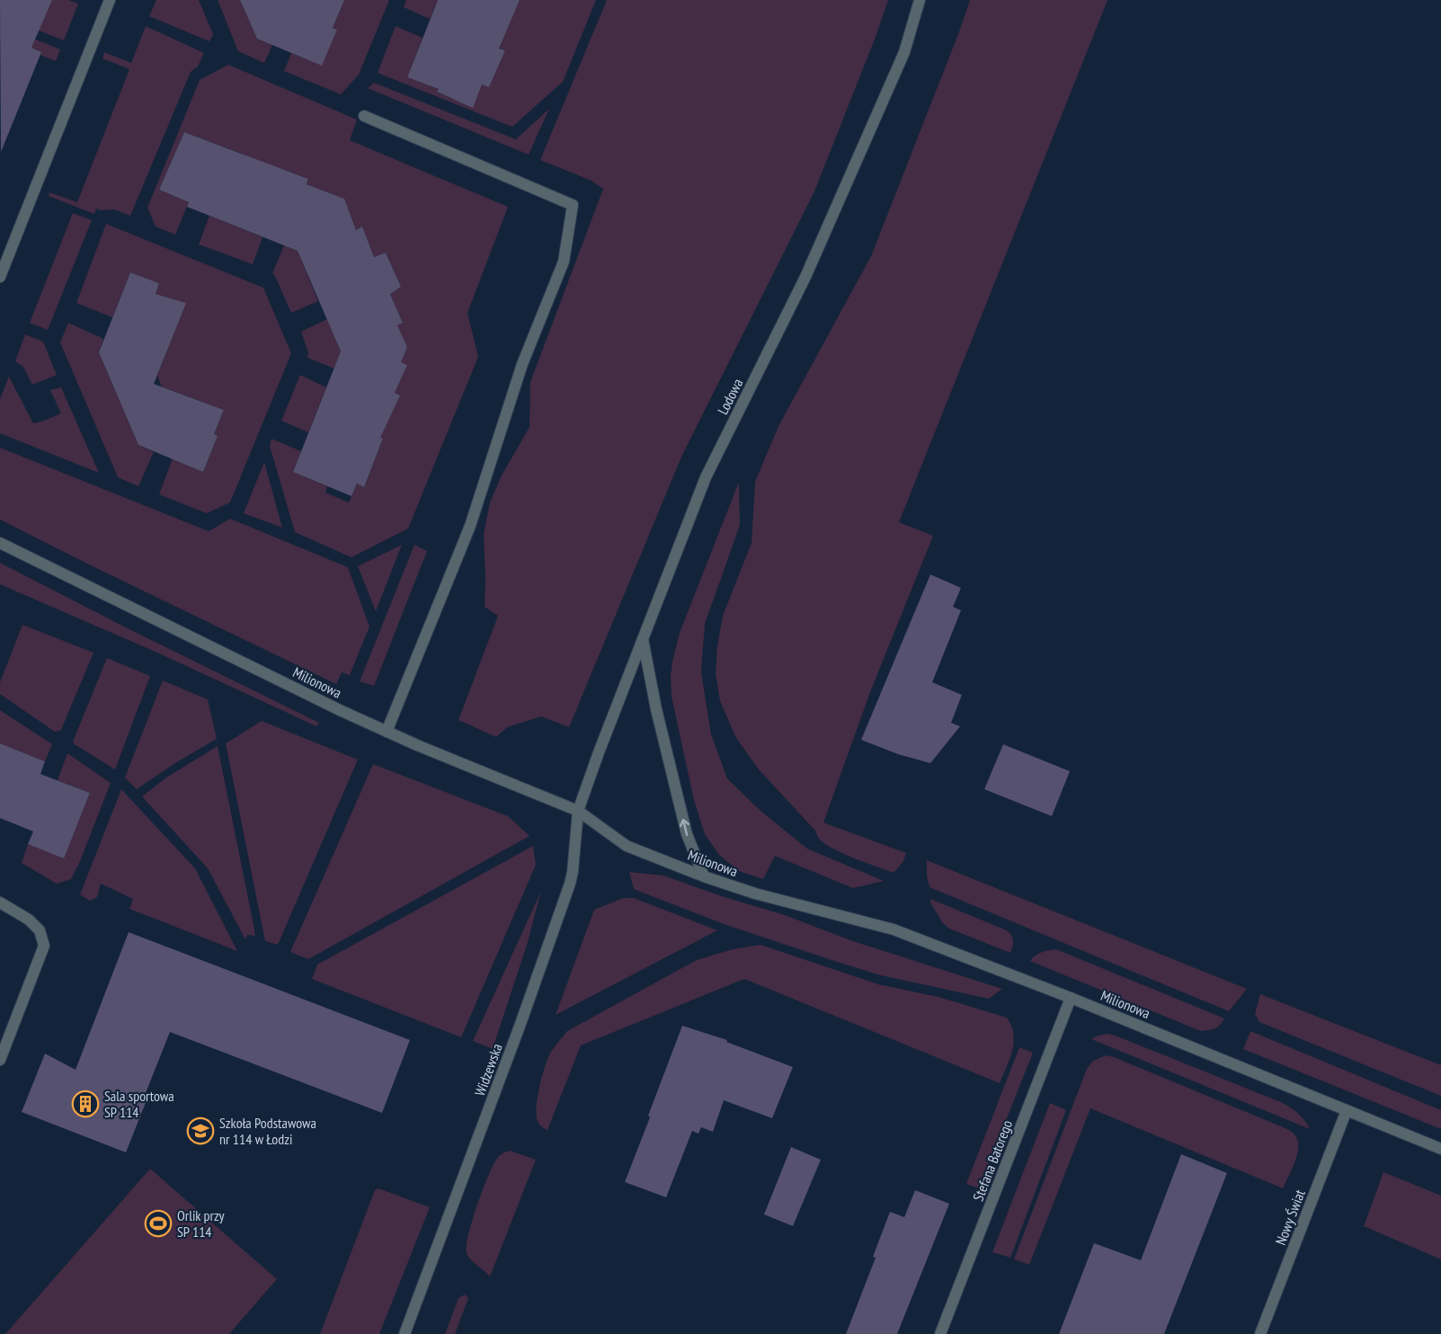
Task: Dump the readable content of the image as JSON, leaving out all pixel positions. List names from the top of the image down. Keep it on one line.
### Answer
{"streets":{"street":["Lodowa","Milionowa","Widzewska","Stefana Batorego","Nowy Świat"]},"crossings":[["Lodowa","Milionowa"],["Lodowa","Widzewska"],["Milionowa","Widzewska"],["Milionowa","Stefana Batorego"],["Milionowa","Nowy Świat"]],"places":{"building":["Sala sportowa SP 114"],"school or university":["Szkoła Podstawowa nr 114 w Łodzi"],"sports":["Orlik przy SP 114"]}}
